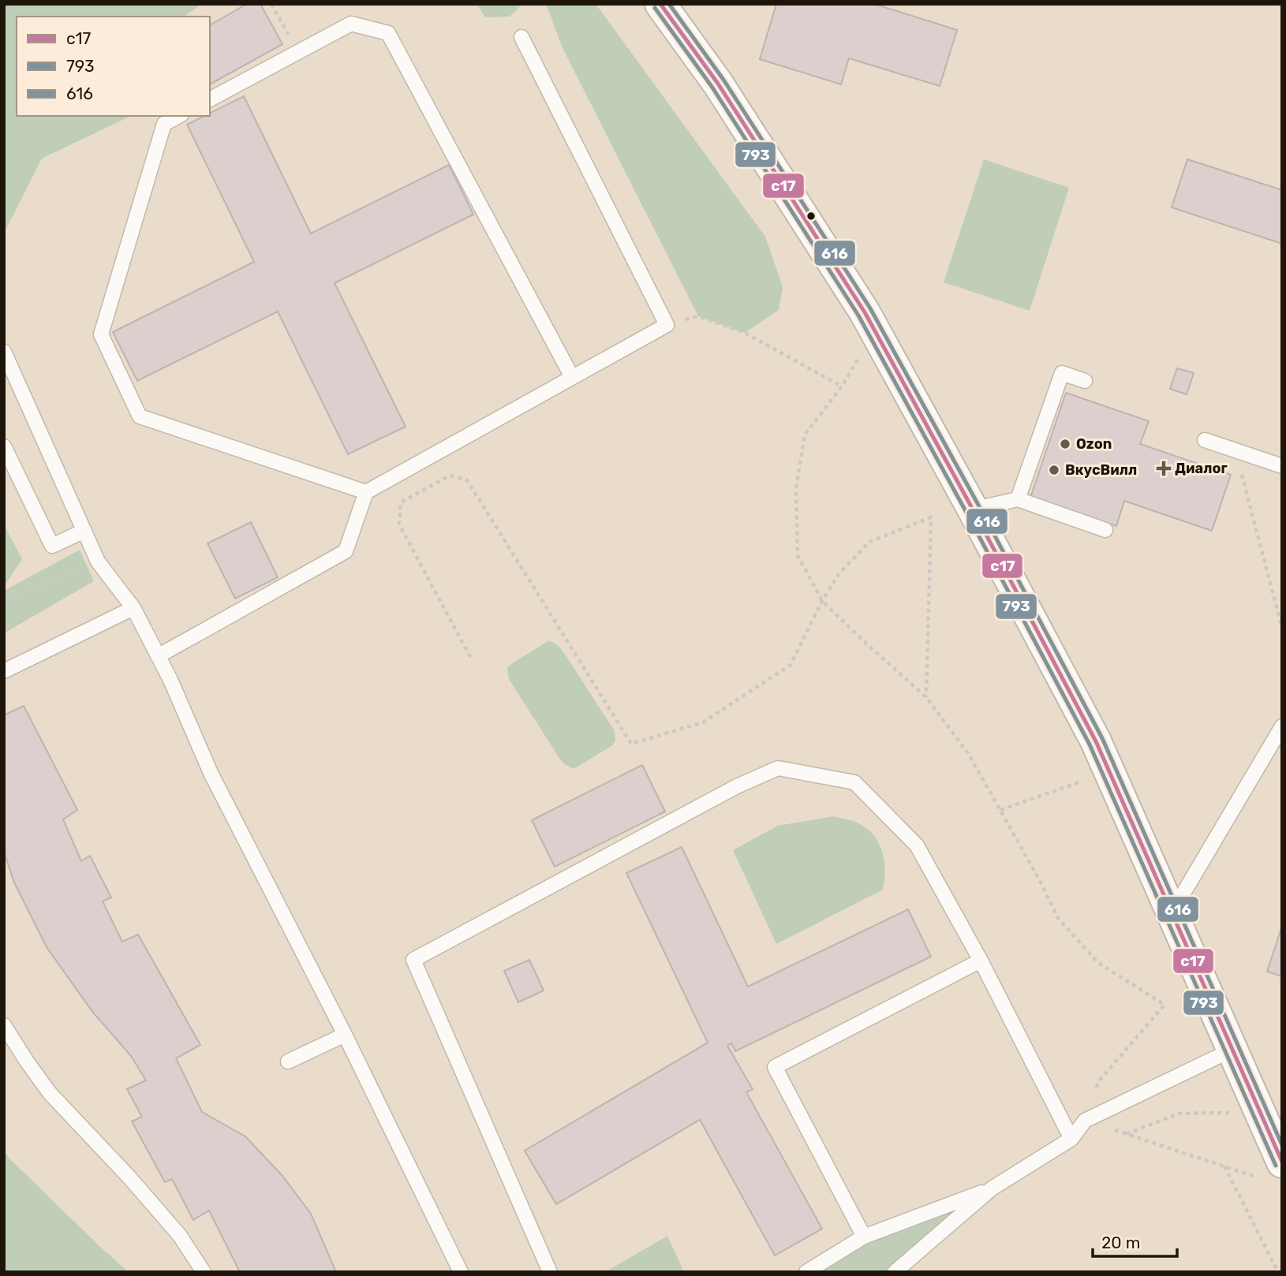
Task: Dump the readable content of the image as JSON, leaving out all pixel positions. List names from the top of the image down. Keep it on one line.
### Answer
{"places":{"other":["Ozon","ВкусВилл"],"health":["Диалог"]},"lines":["transit line с17","transit line 616","transit line 793"],"legend":["с17","793","616"],"scale_bar":"20 m"}
